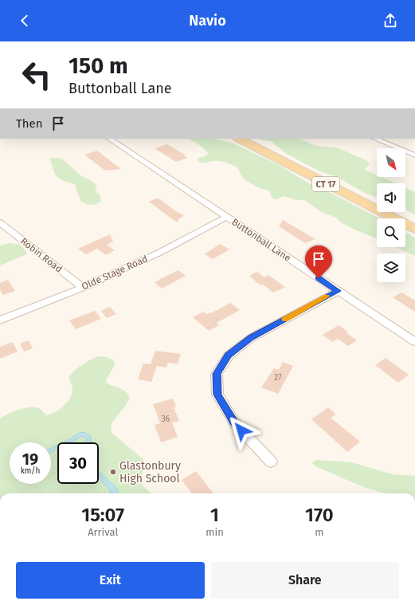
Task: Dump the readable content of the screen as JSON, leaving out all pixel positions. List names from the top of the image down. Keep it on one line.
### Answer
{"streets":{"main road":["CT 17"],"street":["Buttonball Lane","Robin Road","Olde Stage Road"]},"crossings":[["Buttonball Lane","Olde Stage Road"],["Robin Road","Olde Stage Road"]],"places":["Glastonbury High School"],"house_numbers":["27","36"],"north":"bottom right","page":{"header":"Navio","turn":["150 m","Buttonball Lane"],"then":"Then","speed":"19 km/h","limit":"30","eta":["15:07","Arrival","1","min","170","m"],"buttons":["Exit","Share"]}}
